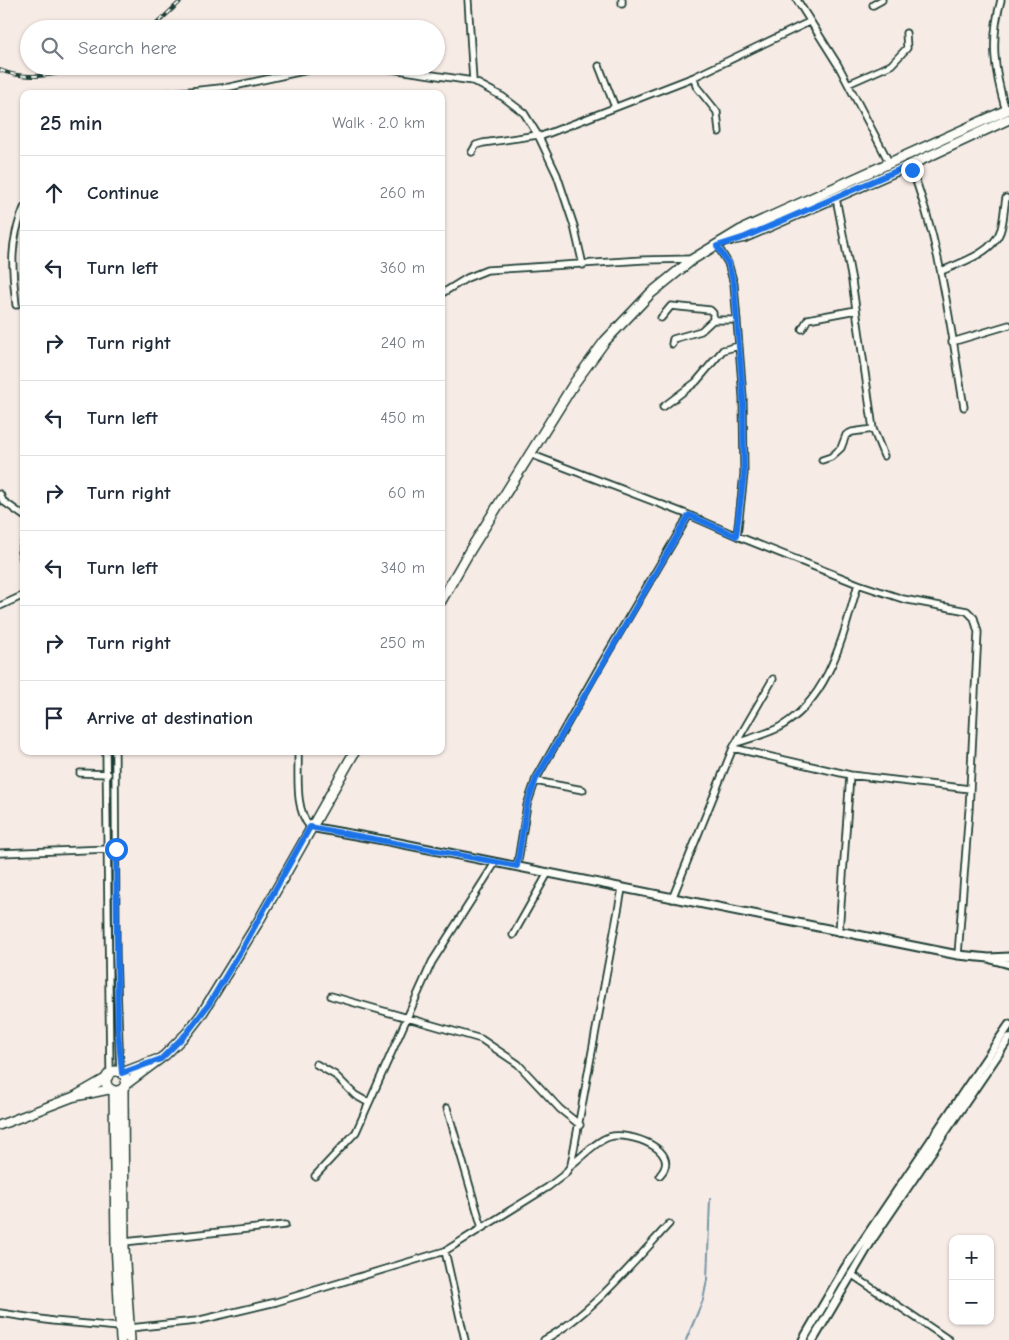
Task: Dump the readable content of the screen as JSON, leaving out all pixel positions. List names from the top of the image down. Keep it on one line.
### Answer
{"page":{"search":"Search here","heading":["25 min","Walk · 2.0 km"],"list":[["Continue","260 m"],["Turn left","360 m"],["Turn right","240 m"],["Turn left","450 m"],["Turn right","60 m"],["Turn left","340 m"],["Turn right","250 m"],"Arrive at destination"],"map_buttons":["+","−"]}}
